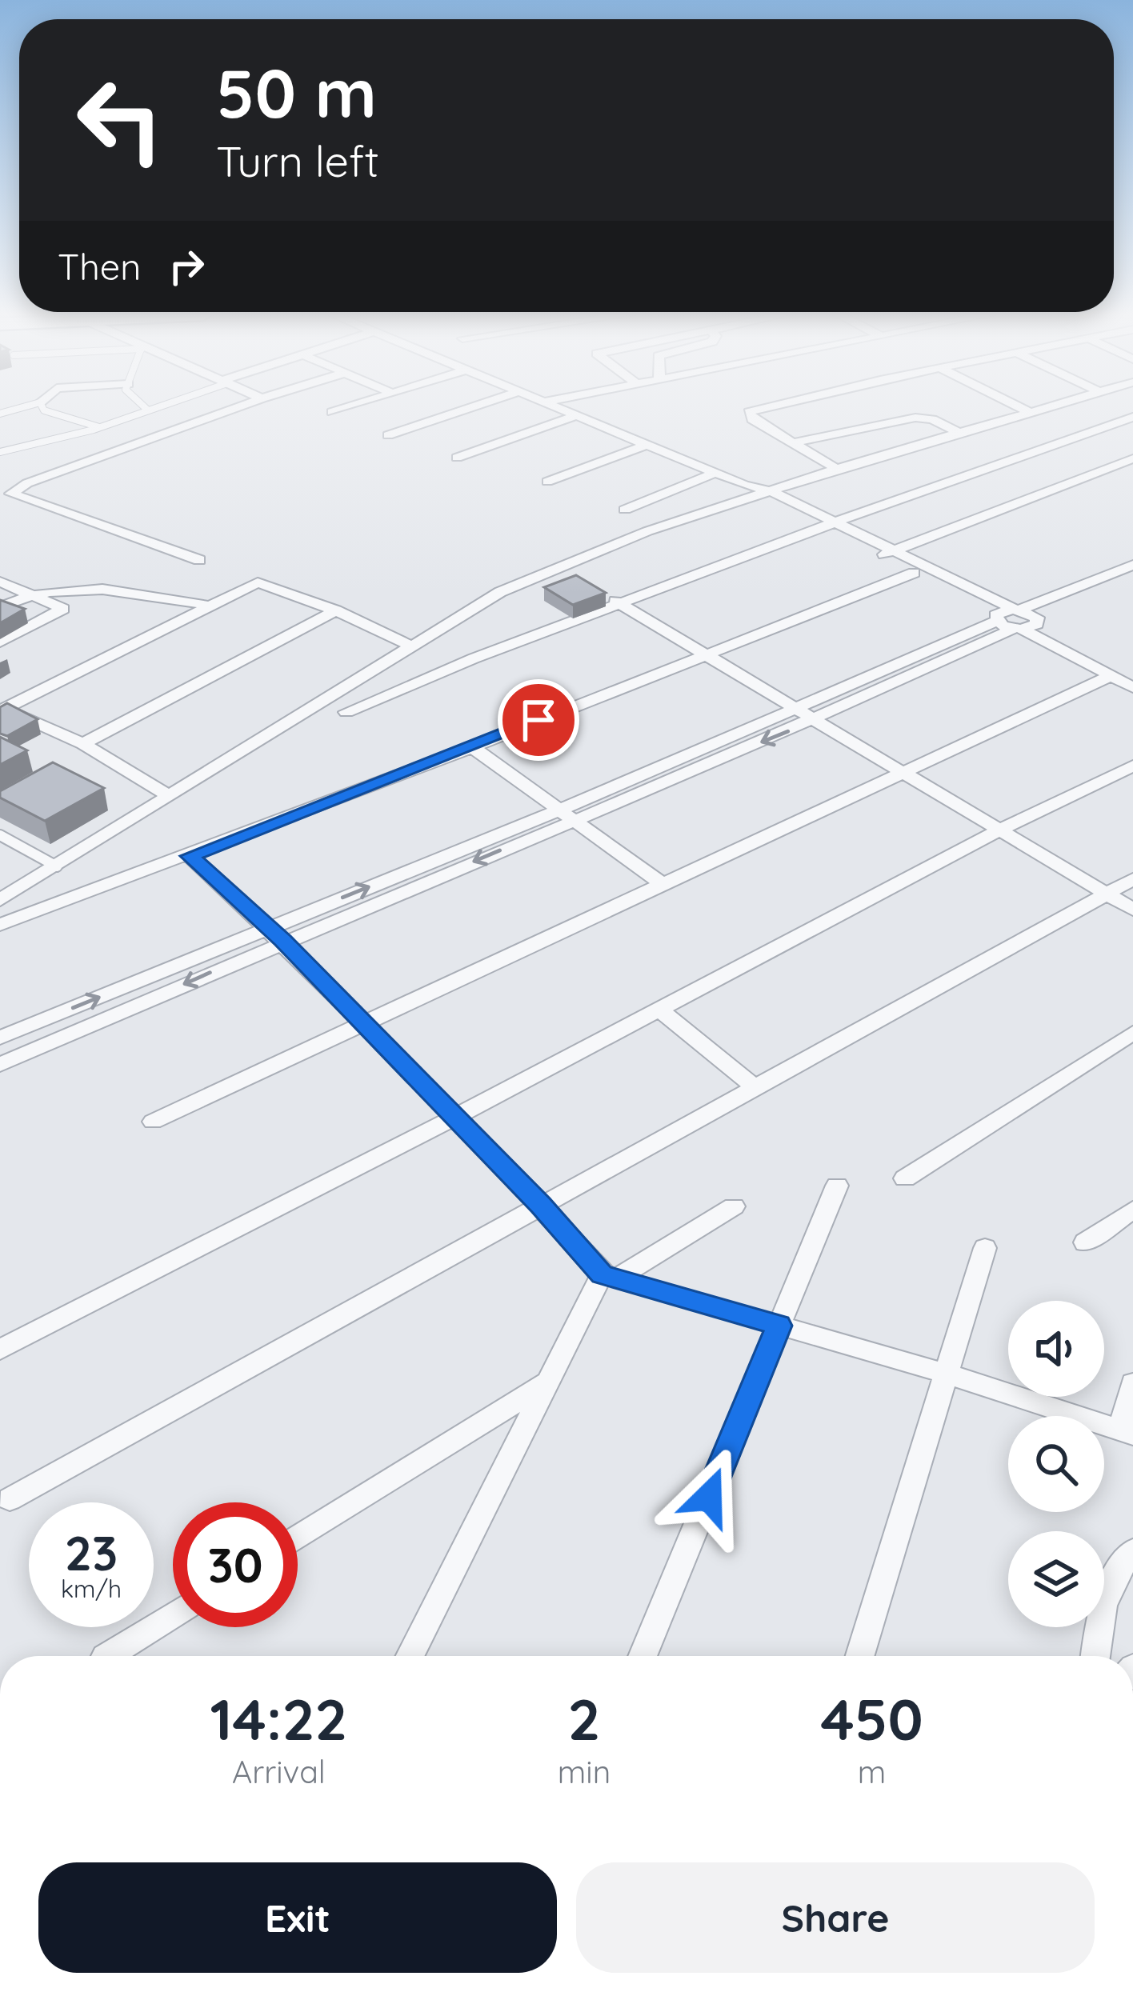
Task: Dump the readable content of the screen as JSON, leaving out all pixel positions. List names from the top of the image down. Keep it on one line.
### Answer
{"page":{"turn":["50 m","Turn left"],"then":"Then","speed":"23 km/h","limit":"30","eta":["14:22","Arrival","2","min","450","m"],"buttons":["Exit","Share"]}}
